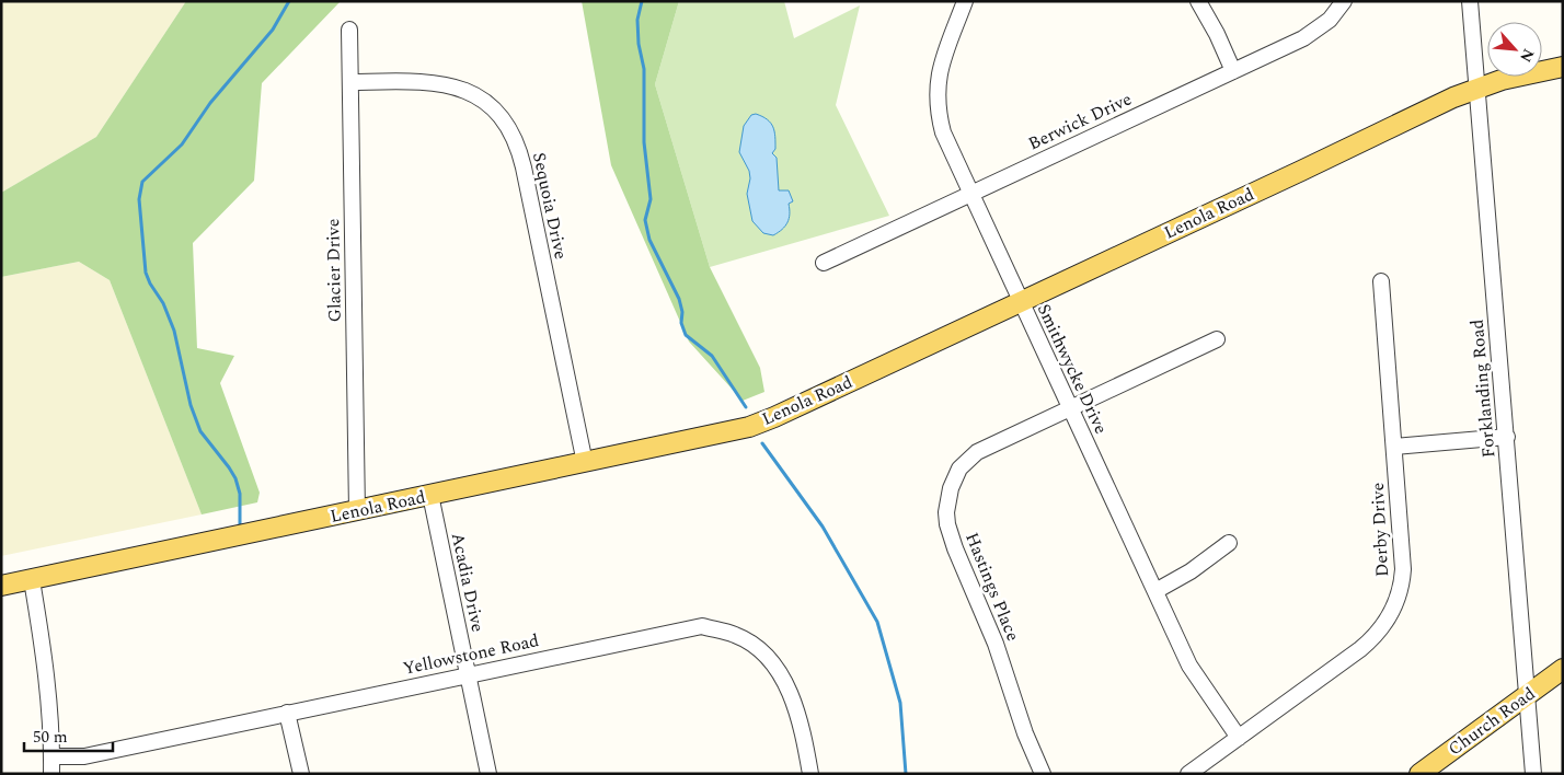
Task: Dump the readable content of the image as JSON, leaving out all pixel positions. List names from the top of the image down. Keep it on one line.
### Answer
{"streets":{"main road":["Lenola Road","Church Road"],"street":["Berwick Drive","Sequoia Drive","Glacier Drive","Smithwycke Drive","Forklanding Road","Derby Drive","Acadia Drive","Hastings Place","Yellowstone Road"]},"crossings":[["Berwick Drive","Smithwycke Drive"],["Sequoia Drive","Lenola Road"],["Sequoia Drive","Glacier Drive"],["Lenola Road","Glacier Drive"],["Lenola Road","Smithwycke Drive"],["Lenola Road","Forklanding Road"],["Lenola Road","Acadia Drive"],["Smithwycke Drive","Derby Drive"],["Smithwycke Drive","Hastings Place"],["Forklanding Road","Church Road"],["Acadia Drive","Yellowstone Road"]],"scale_bar":"50 m","north":"bottom right"}
